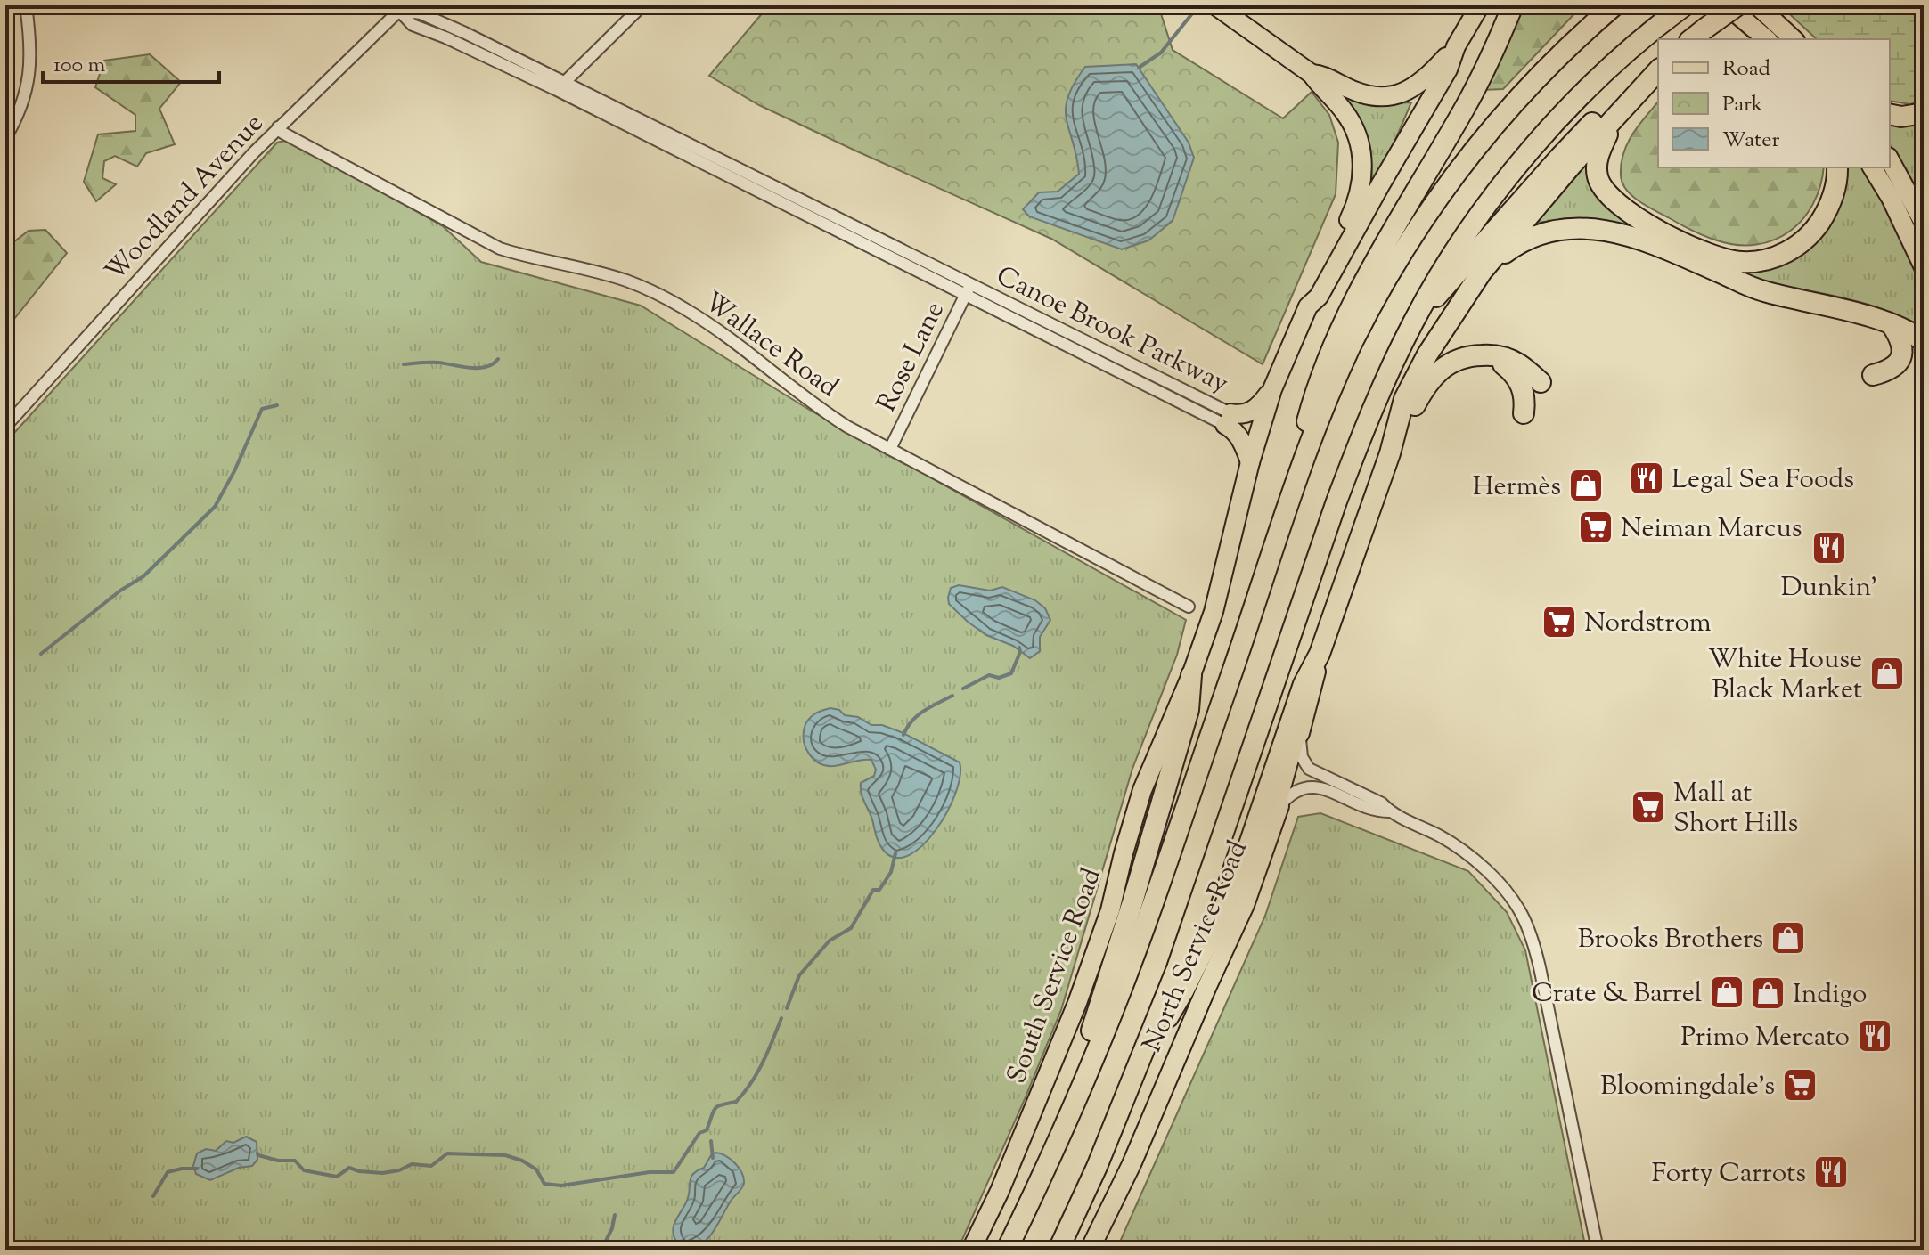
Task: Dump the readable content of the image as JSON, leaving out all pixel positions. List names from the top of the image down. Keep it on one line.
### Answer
{"streets":{"main road":["North Service Road","South Service Road"],"street":["Woodland Avenue","Canoe Brook Parkway","Wallace Road","Rose Lane"]},"crossings":[["Woodland Avenue","Canoe Brook Parkway"],["Woodland Avenue","Wallace Road"],["Canoe Brook Parkway","Rose Lane"],["Wallace Road","Rose Lane"]],"places":{"restaurant":["Legal Sea Foods","Dunkin'","Primo Mercato","Forty Carrots"],"shop":["Hermès","White House Black Market","Brooks Brothers","Crate & Barrel","Indigo"],"supermarket":["Neiman Marcus","Nordstrom","Mall at Short Hills","Bloomingdale's"]},"legend":["Road","Park","Water"],"scale_bar":"100 m"}
